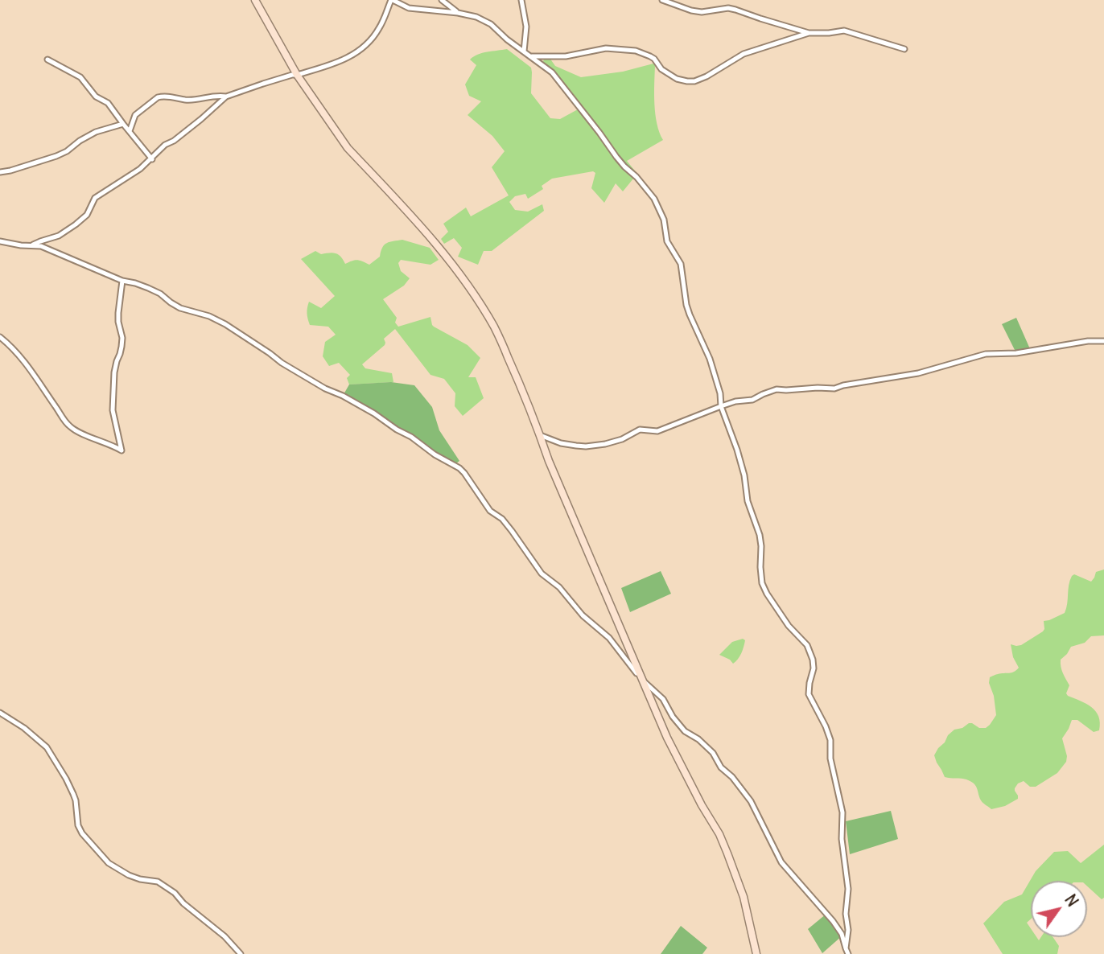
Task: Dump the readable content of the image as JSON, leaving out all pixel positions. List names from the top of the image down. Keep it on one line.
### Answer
{"north":"top right"}
